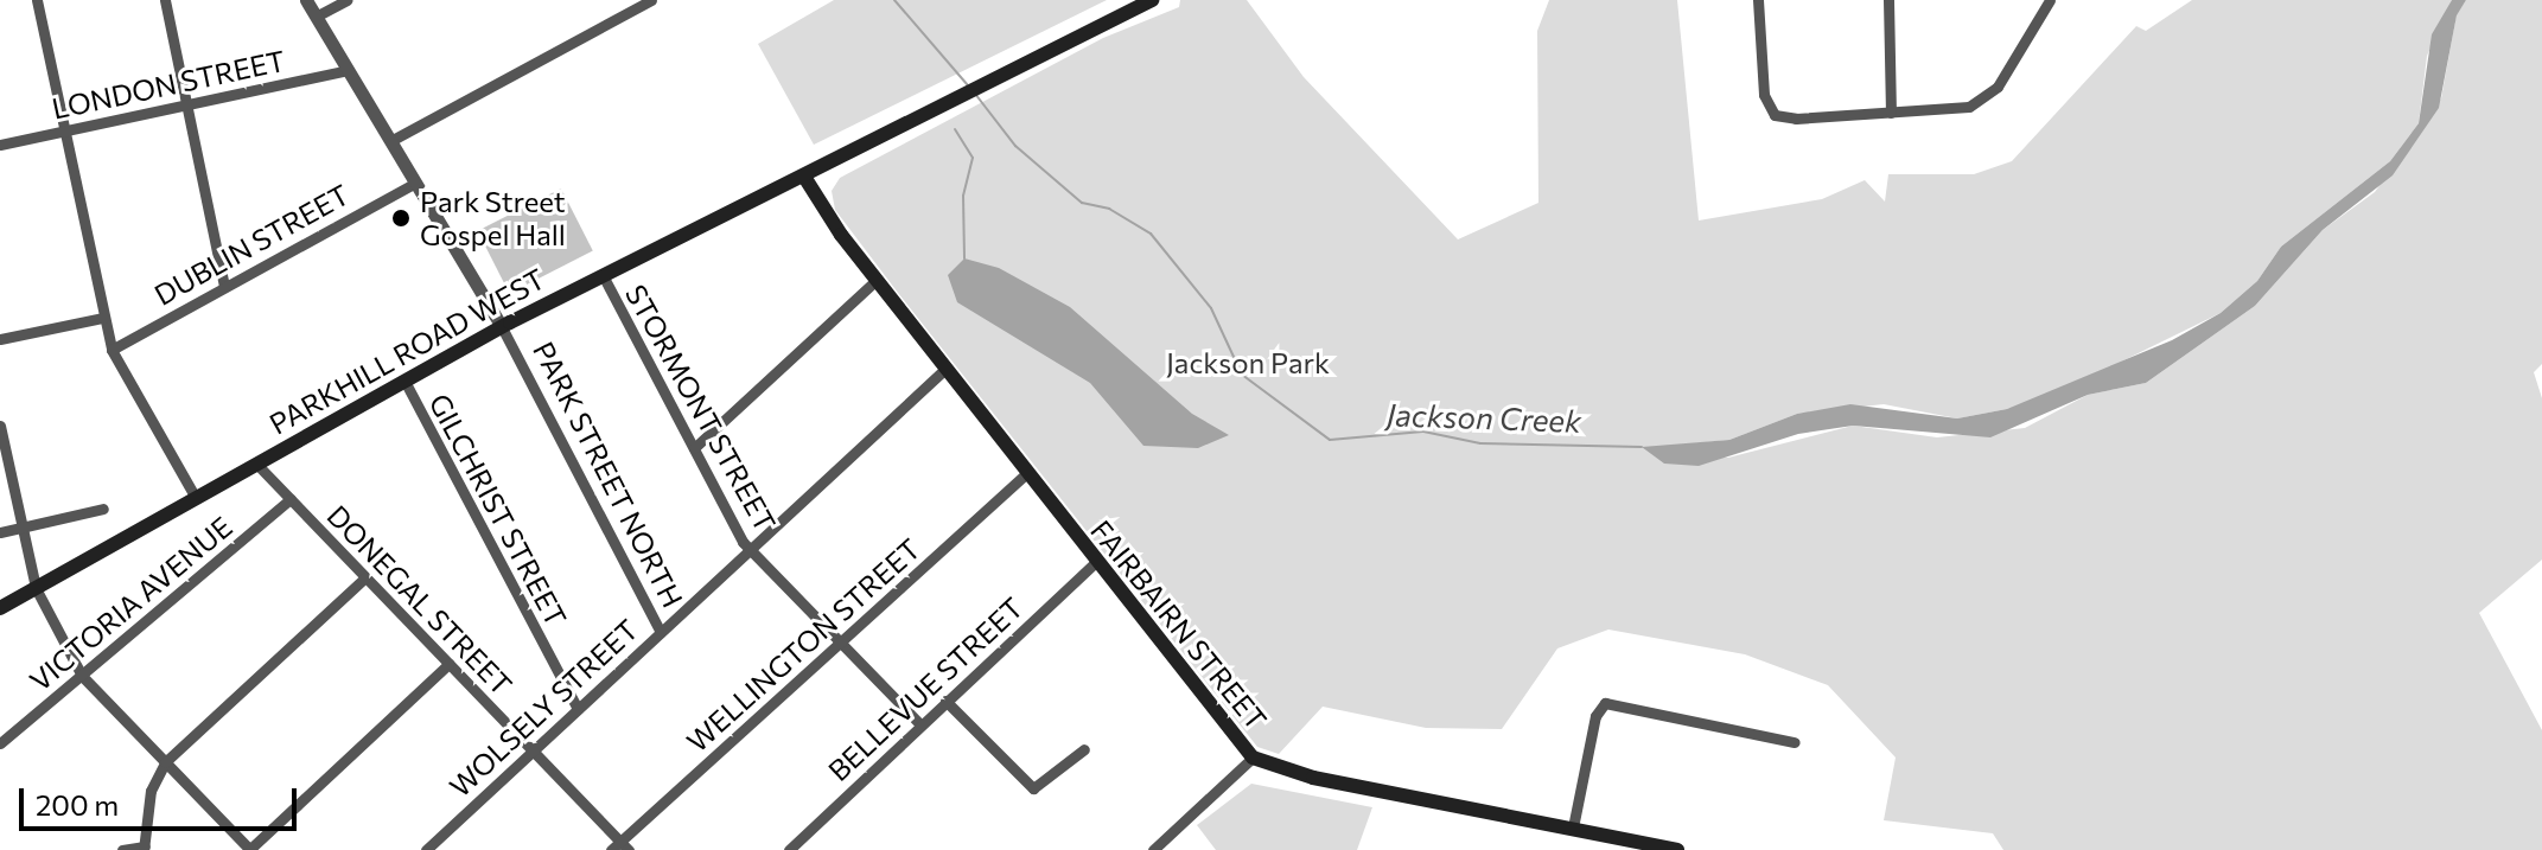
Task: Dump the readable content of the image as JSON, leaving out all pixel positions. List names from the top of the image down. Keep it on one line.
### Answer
{"streets":{"main road":["PARKHILL ROAD WEST","FAIRBAIRN STREET"],"street":["LONDON STREET","DUBLIN STREET","STORMONT STREET","PARK STREET NORTH","GILCHRIST STREET","DONEGAL STREET","VICTORIA AVENUE","WELLINGTON STREET","BELLEVUE STREET","WOLSELY STREET"]},"crossings":[["LONDON STREET","PARK STREET NORTH"],["DUBLIN STREET","PARK STREET NORTH"],["PARKHILL ROAD WEST","STORMONT STREET"],["PARKHILL ROAD WEST","PARK STREET NORTH"],["PARKHILL ROAD WEST","GILCHRIST STREET"],["PARKHILL ROAD WEST","DONEGAL STREET"],["PARKHILL ROAD WEST","FAIRBAIRN STREET"],["STORMONT STREET","WELLINGTON STREET"],["STORMONT STREET","BELLEVUE STREET"],["STORMONT STREET","WOLSELY STREET"],["PARK STREET NORTH","WOLSELY STREET"],["GILCHRIST STREET","WOLSELY STREET"],["DONEGAL STREET","VICTORIA AVENUE"],["DONEGAL STREET","WELLINGTON STREET"],["DONEGAL STREET","WOLSELY STREET"],["FAIRBAIRN STREET","WELLINGTON STREET"],["FAIRBAIRN STREET","BELLEVUE STREET"],["FAIRBAIRN STREET","WOLSELY STREET"]],"water":["Jackson Creek"],"parks":["Jackson Park"],"places":["Park Street Gospel Hall"],"scale_bar":"200 m"}
